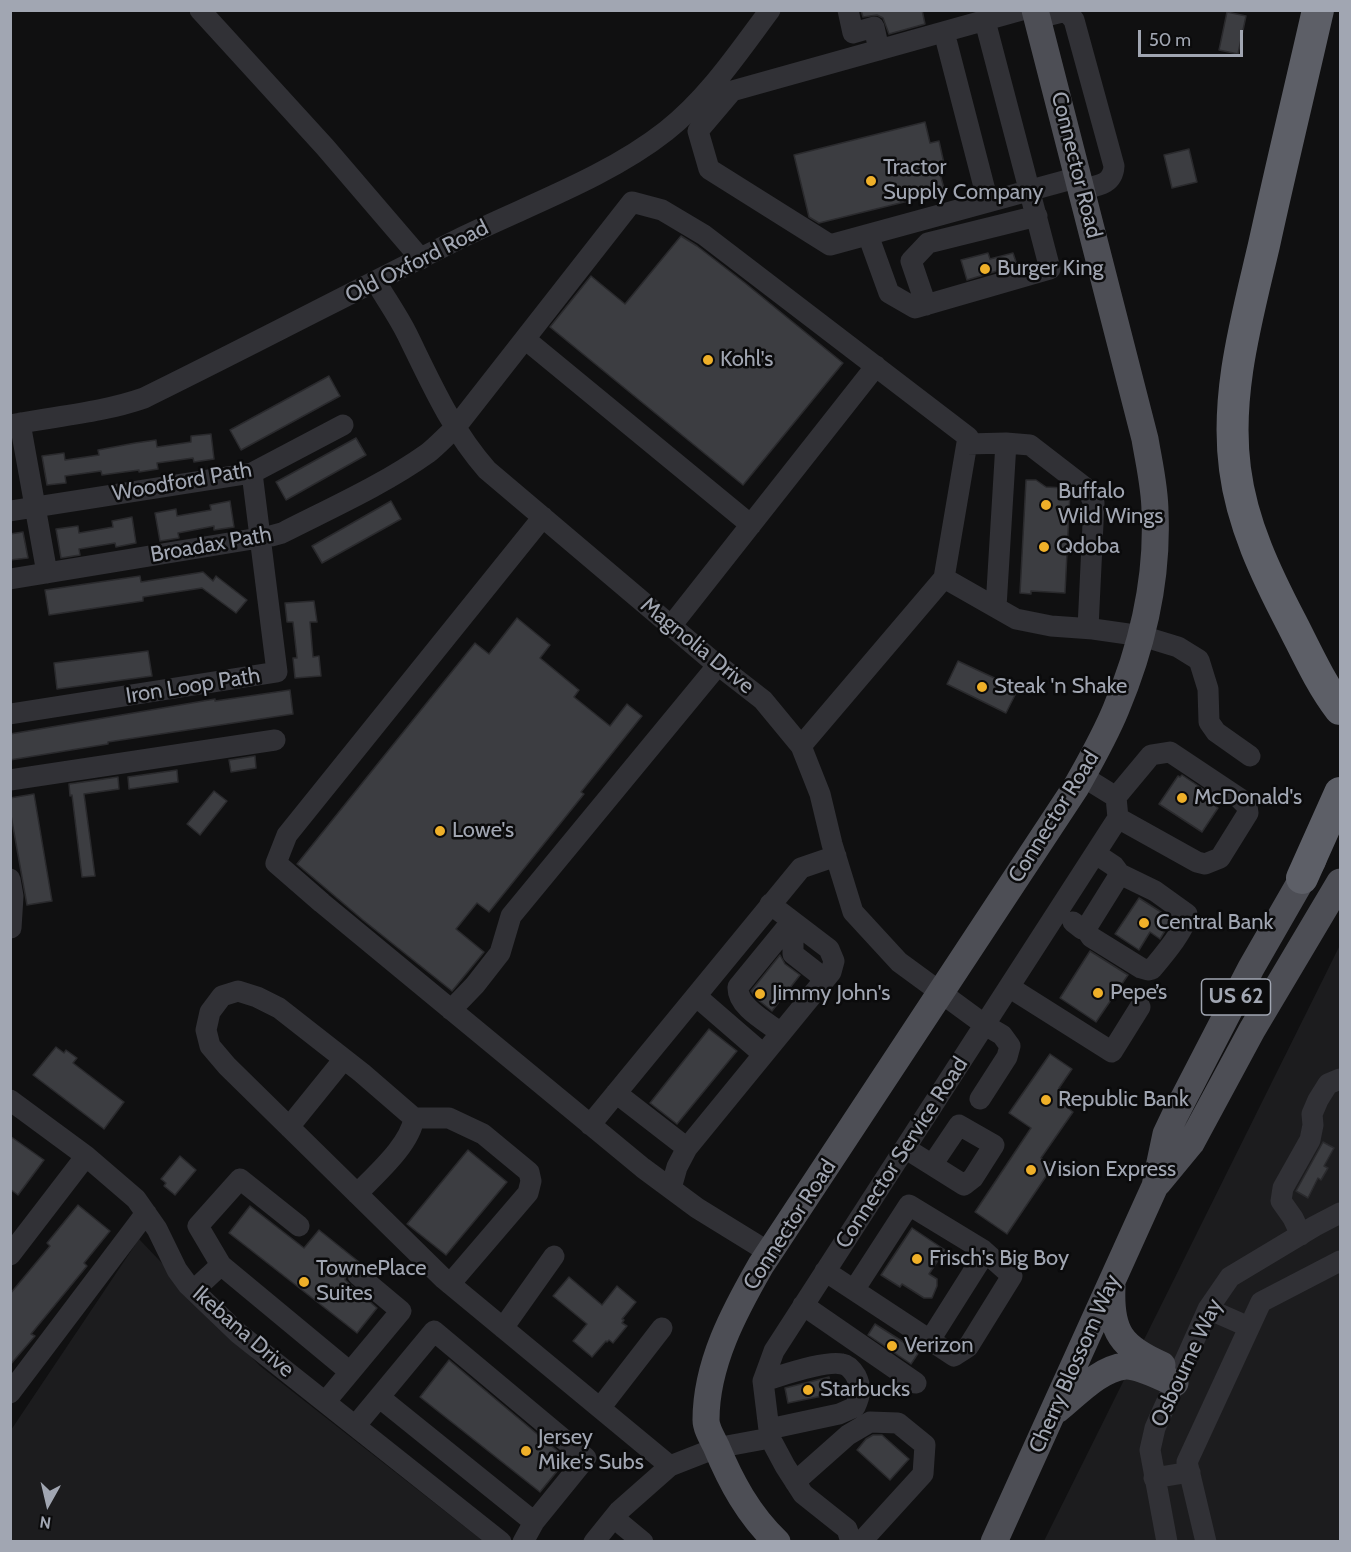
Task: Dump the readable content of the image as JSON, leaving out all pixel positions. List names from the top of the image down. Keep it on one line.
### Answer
{"streets":{"main road":["Connector Road","US 62","Cherry Blossom Way"],"street":["Old Oxford Road","Woodford Path","Broadax Path","Magnolia Drive","Iron Loop Path","Connector Service Road","Ikebana Drive","Osbourne Way"]},"crossings":[["Connector Road","Magnolia Drive"],["Old Oxford Road","Magnolia Drive"],["Broadax Path","Magnolia Drive"],["Broadax Path","Iron Loop Path"],["Magnolia Drive","Connector Service Road"]],"places":["Tractor Supply Company","Burger King","Kohl's","Buffalo Wild Wings","Qdoba","Steak 'n Shake","McDonald's","Lowe's","Central Bank","Pepe’s","Jimmy John's","Republic Bank","Vision Express","Frisch's Big Boy","TownePlace Suites","Verizon","Starbucks","Jersey Mike's Subs"],"scale_bar":"50 m","north":"bottom"}
